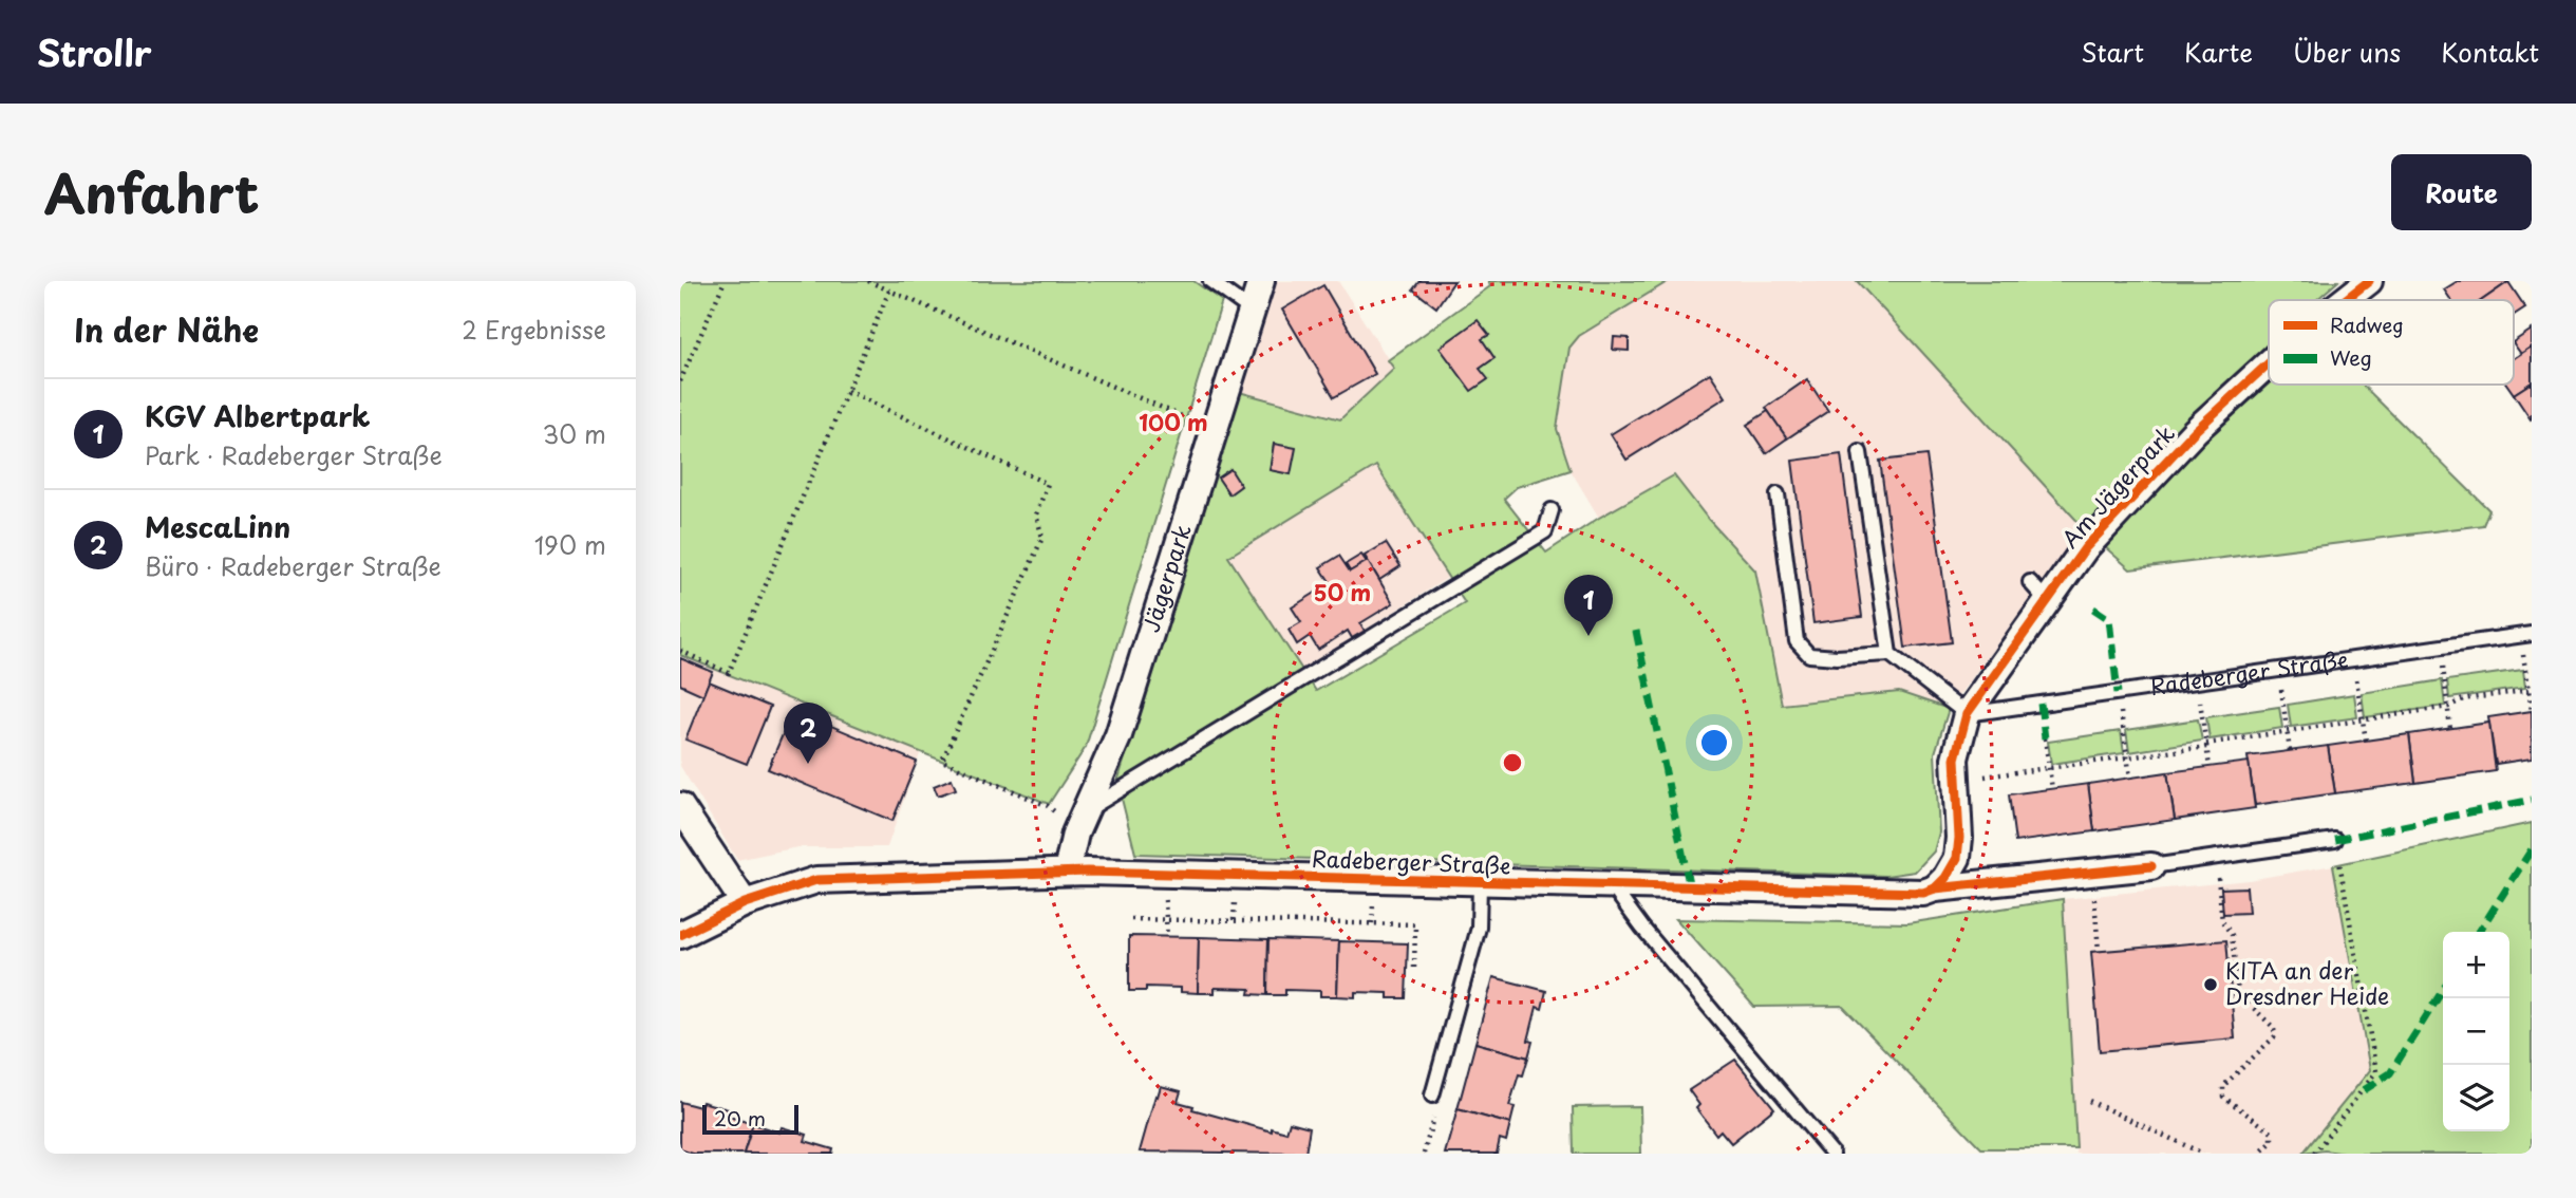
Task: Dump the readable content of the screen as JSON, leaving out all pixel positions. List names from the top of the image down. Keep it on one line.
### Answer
{"streets":{"street":["Am Jägerpark","Jägerpark","Radeberger Straße"]},"crossings":[["Am Jägerpark","Radeberger Straße"],["Jägerpark","Radeberger Straße"]],"places":["KITA an der Dresdner Heide"],"legend":["Radweg","Weg"],"scale_bar":"20 m","page":{"header":"Strollr","nav":["Start","Karte","Über uns","Kontakt"],"title":"Anfahrt","buttons":"Route","heading":["In der Nähe","2 Ergebnisse"],"list":[{"mark":"1","name":"KGV Albertpark","note":"Park · Radeberger Straße","value":"30 m"},{"mark":"2","name":"MescaLinn","note":"Büro · Radeberger Straße","value":"190 m"}],"pins":["1","2"],"map_buttons":["+","−"],"scale":"20 m"},"rings":["100 m","50 m"]}
